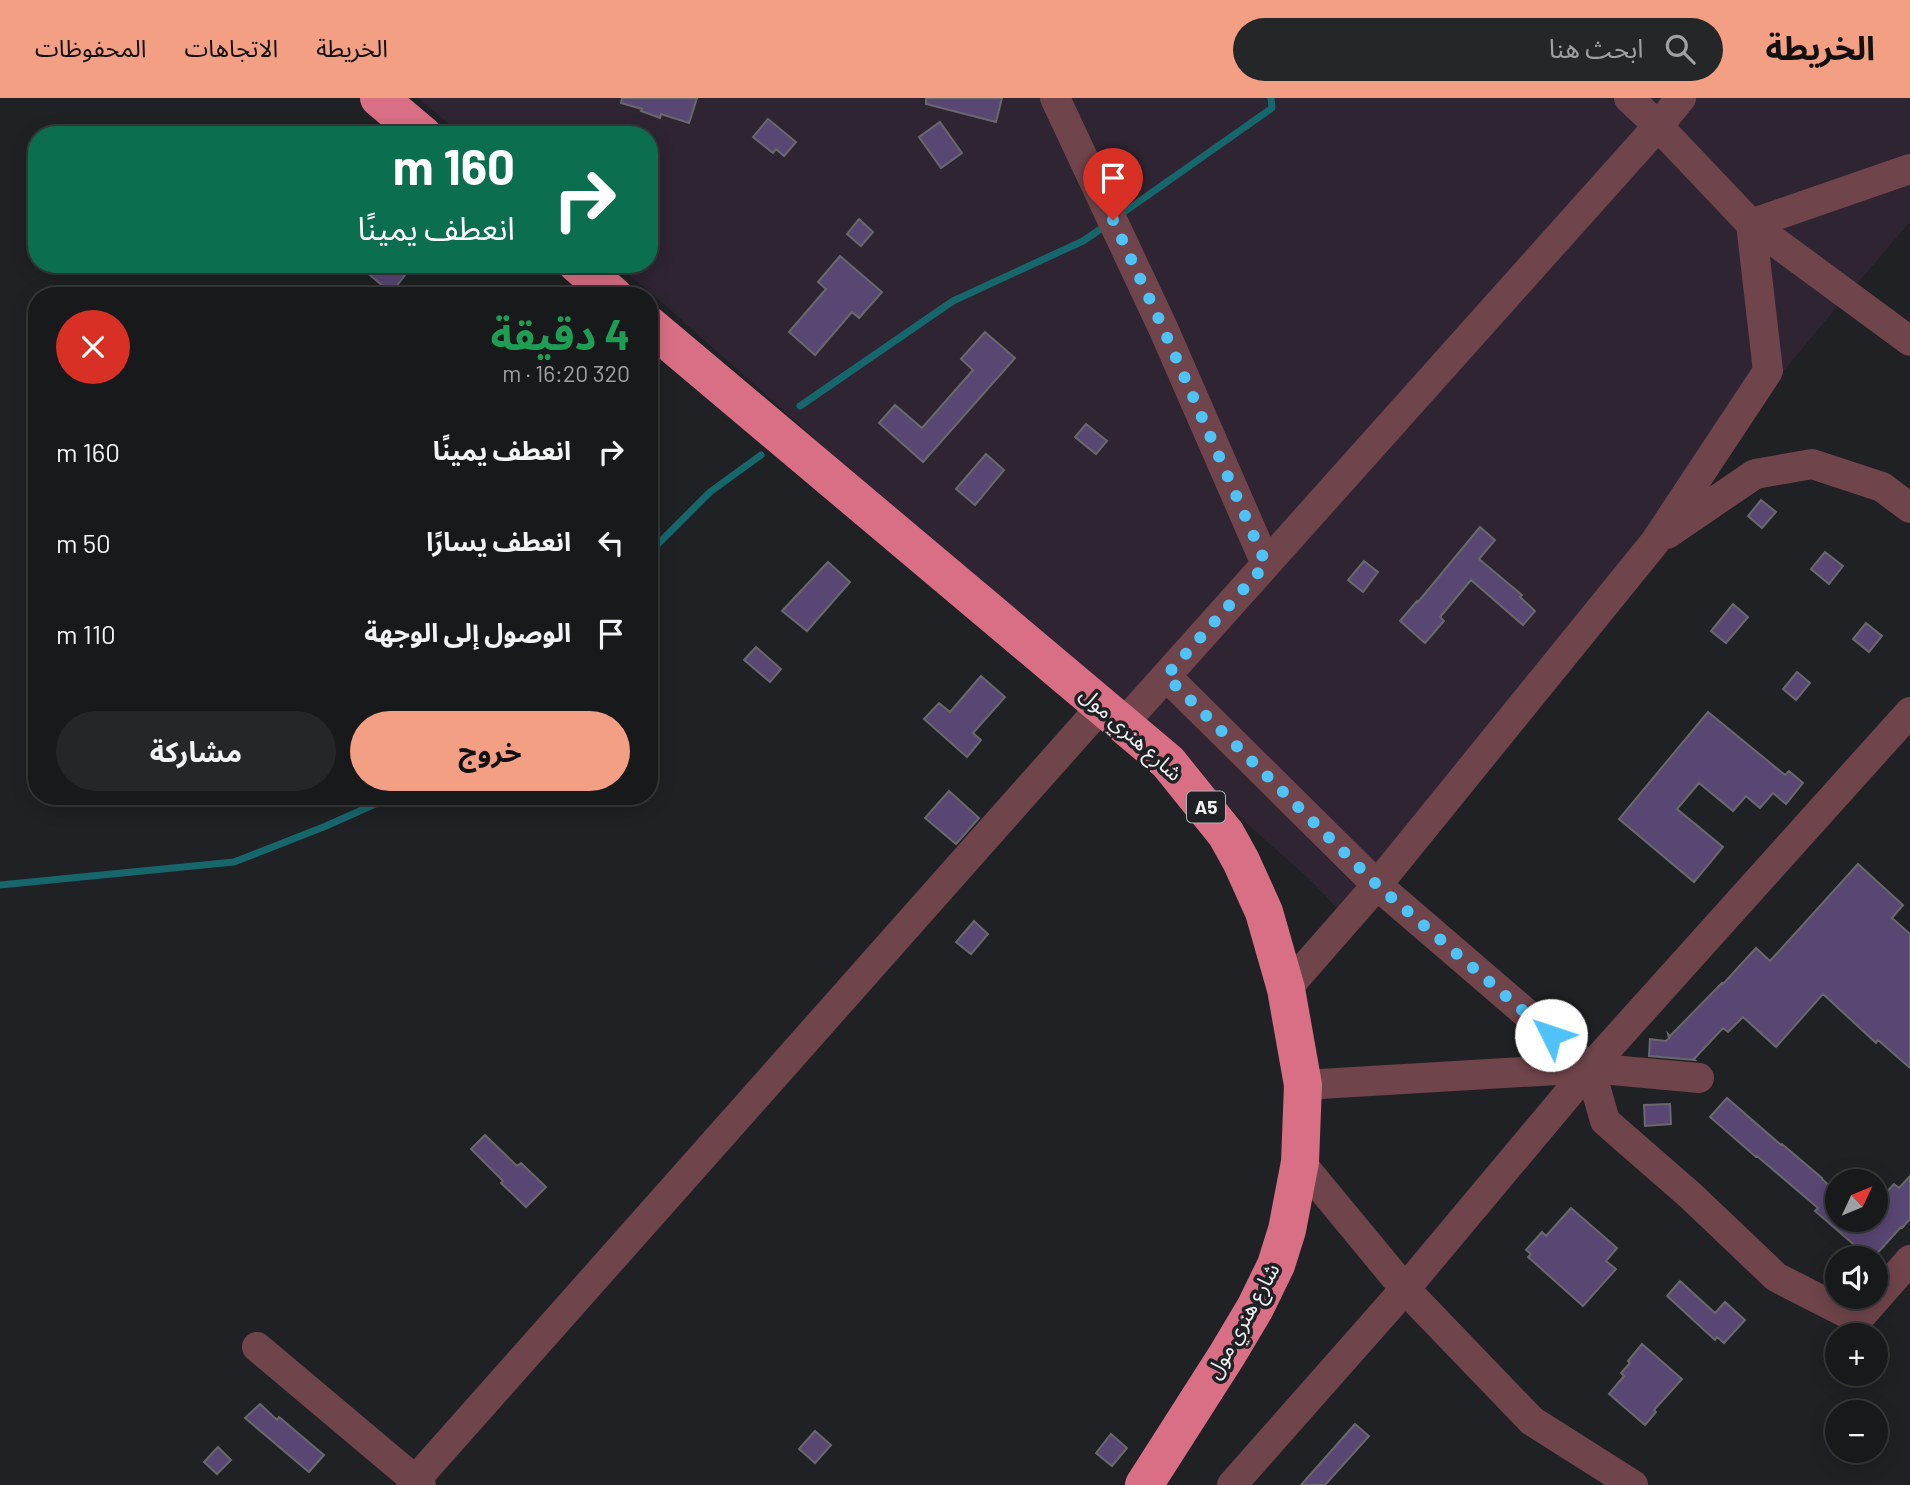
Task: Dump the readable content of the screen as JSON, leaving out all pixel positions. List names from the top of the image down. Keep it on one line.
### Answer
{"streets":{"highway":["شارع هنري مول","A5"]},"north":"top right","page":{"header":"الخريطة","search":"ابحث هنا","nav":["الخريطة","الاتجاهات","المحفوظات"],"turn":["160 m","انعطف يمينًا"],"heading":["4 دقيقة","320 m · 16:20"],"list":[{"name":"انعطف يمينًا","value":"160 m"},{"name":"انعطف يسارًا","value":"50 m"},{"name":"الوصول إلى الوجهة","value":"110 m"}],"buttons":["خروج","مشاركة"],"map_buttons":["+","−"]}}
